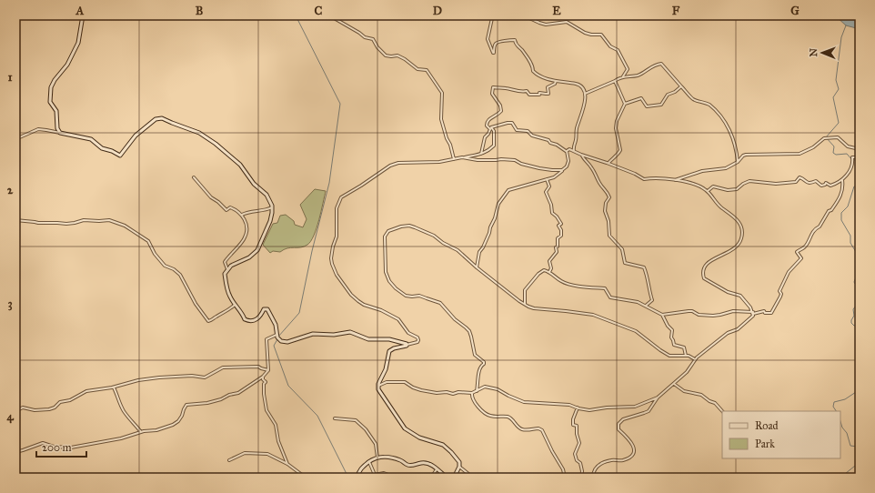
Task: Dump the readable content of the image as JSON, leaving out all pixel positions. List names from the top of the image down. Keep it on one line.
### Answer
{"legend":["Road","Park"],"scale_bar":"200 m","north":"left","grid":{"columns":["A","B","C","D","E","F","G"],"rows":["1","2","3","4"]}}
